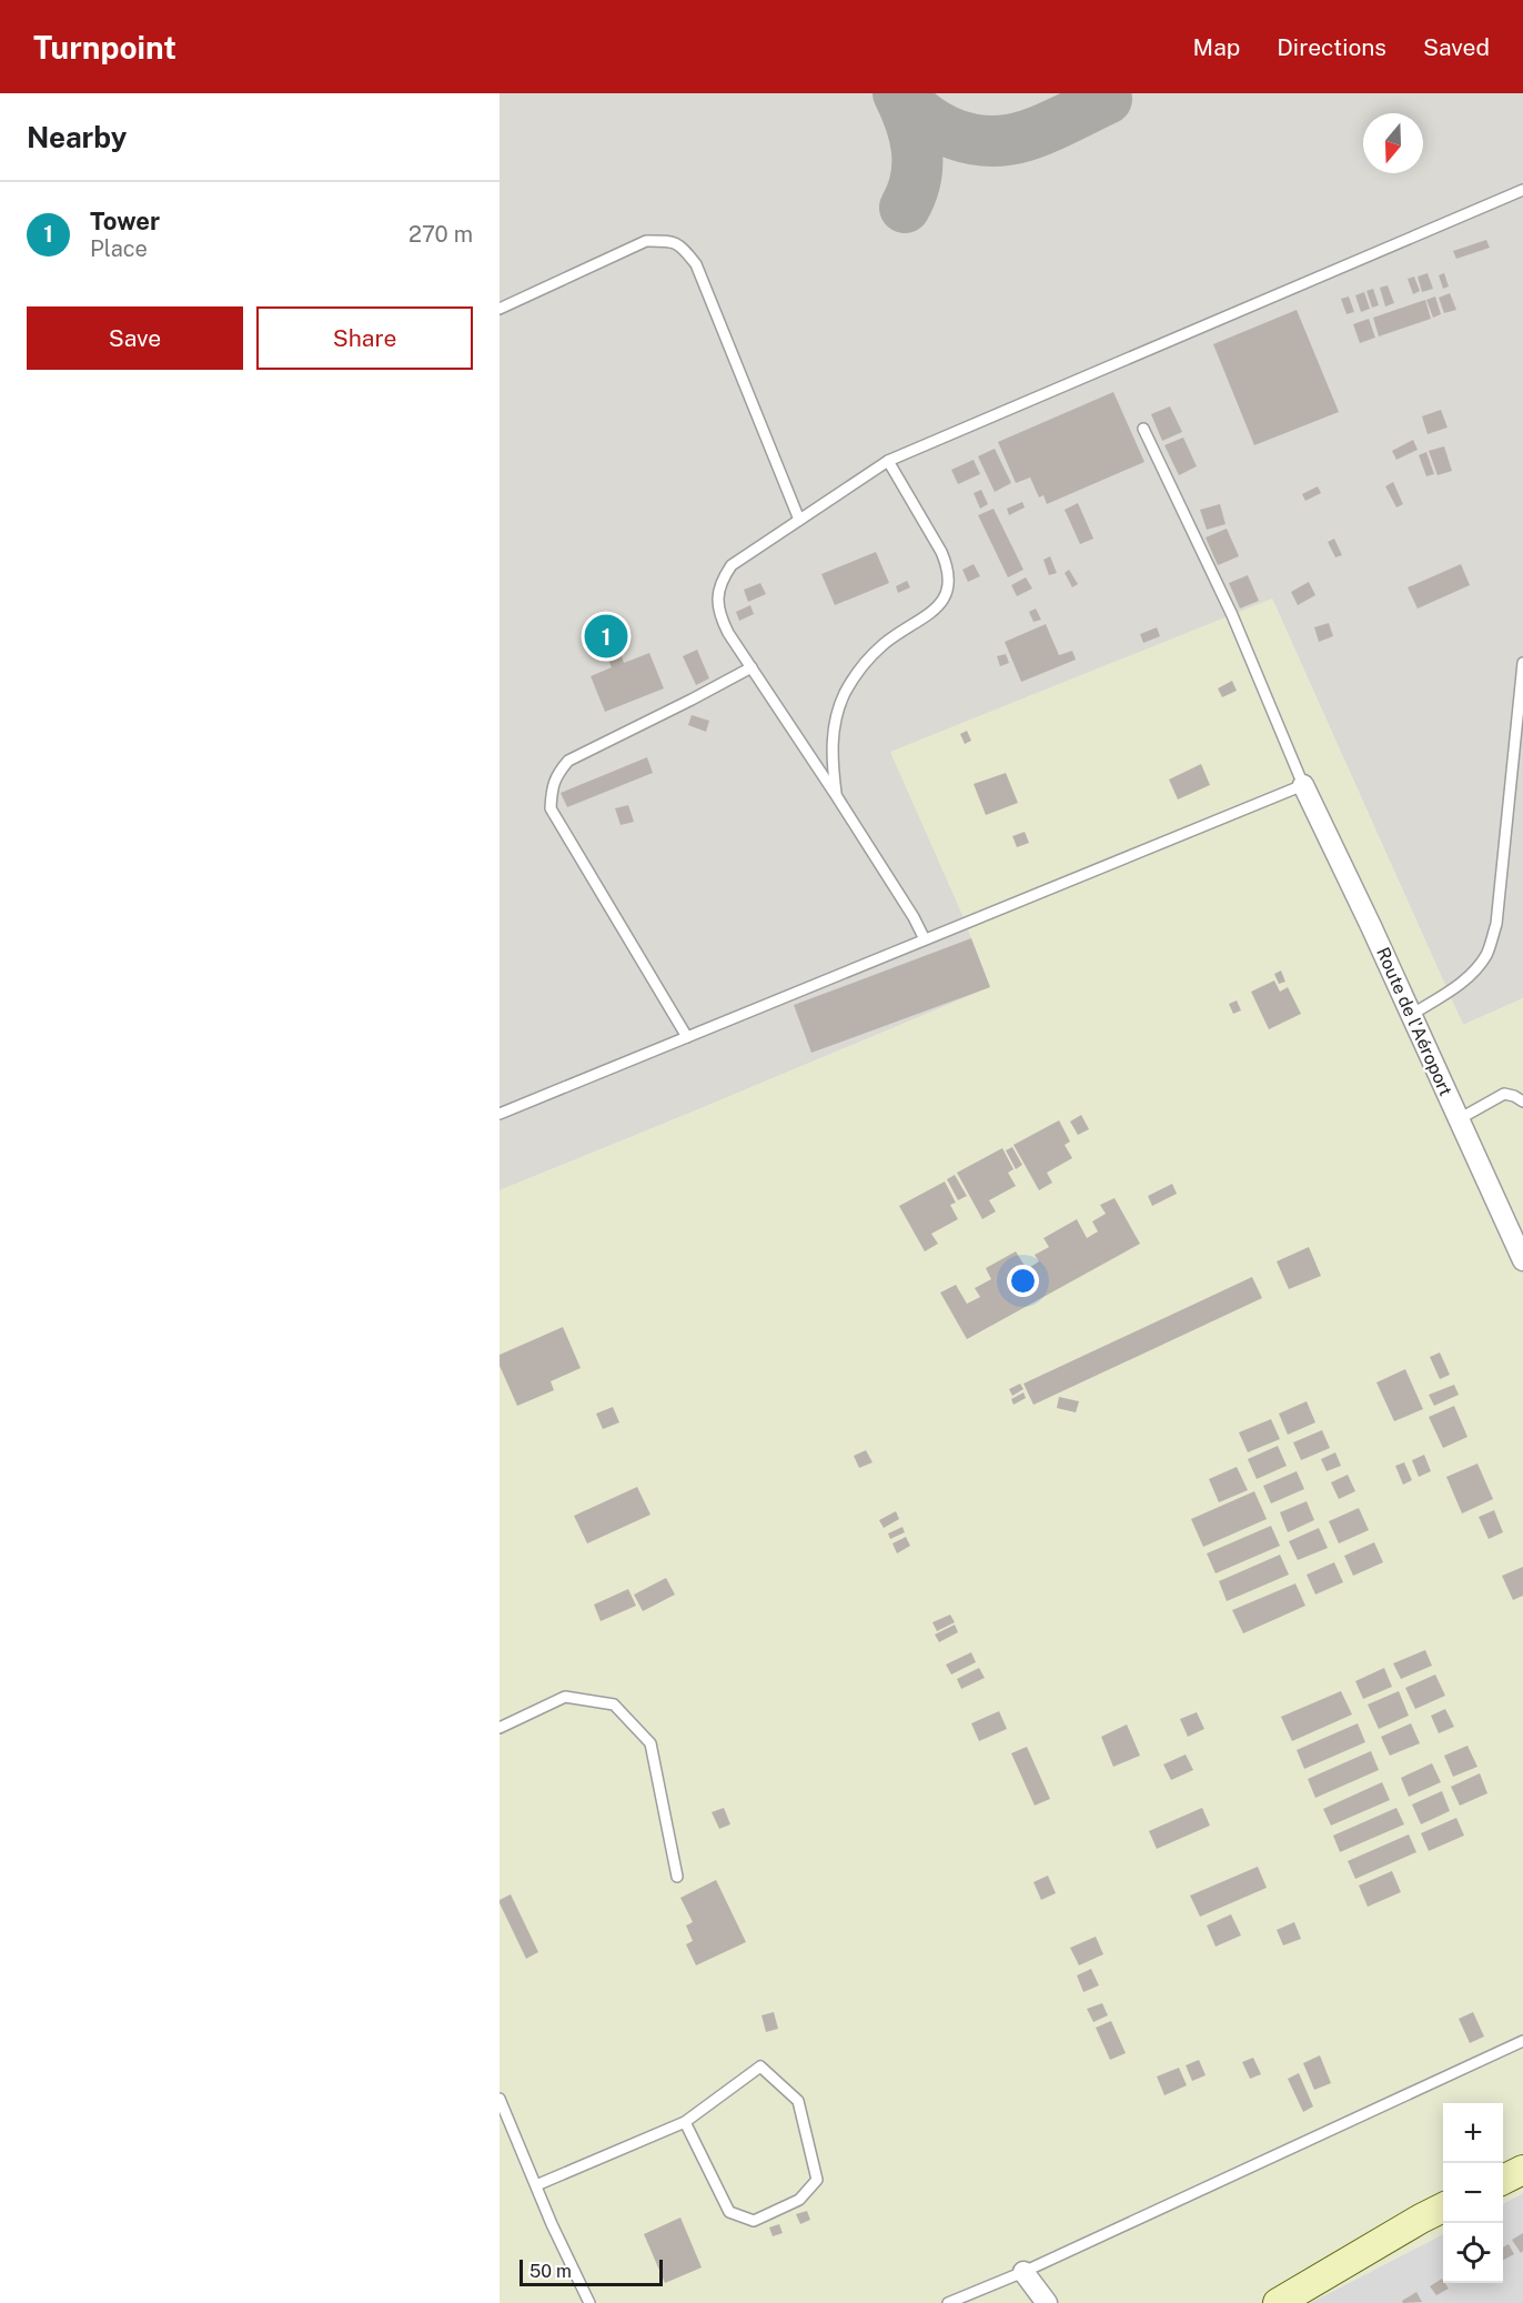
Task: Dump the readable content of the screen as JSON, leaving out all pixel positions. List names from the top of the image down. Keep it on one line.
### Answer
{"streets":{"street":["Route de l'Aéroport"]},"scale_bar":"50 m","north":"bottom","page":{"header":"Turnpoint","nav":["Map","Directions","Saved"],"heading":"Nearby","list":[{"mark":"1","name":"Tower","note":"Place","value":"270 m"}],"buttons":["Save","Share"],"pins":"1","map_buttons":["+","−"],"scale":"50 m"}}
